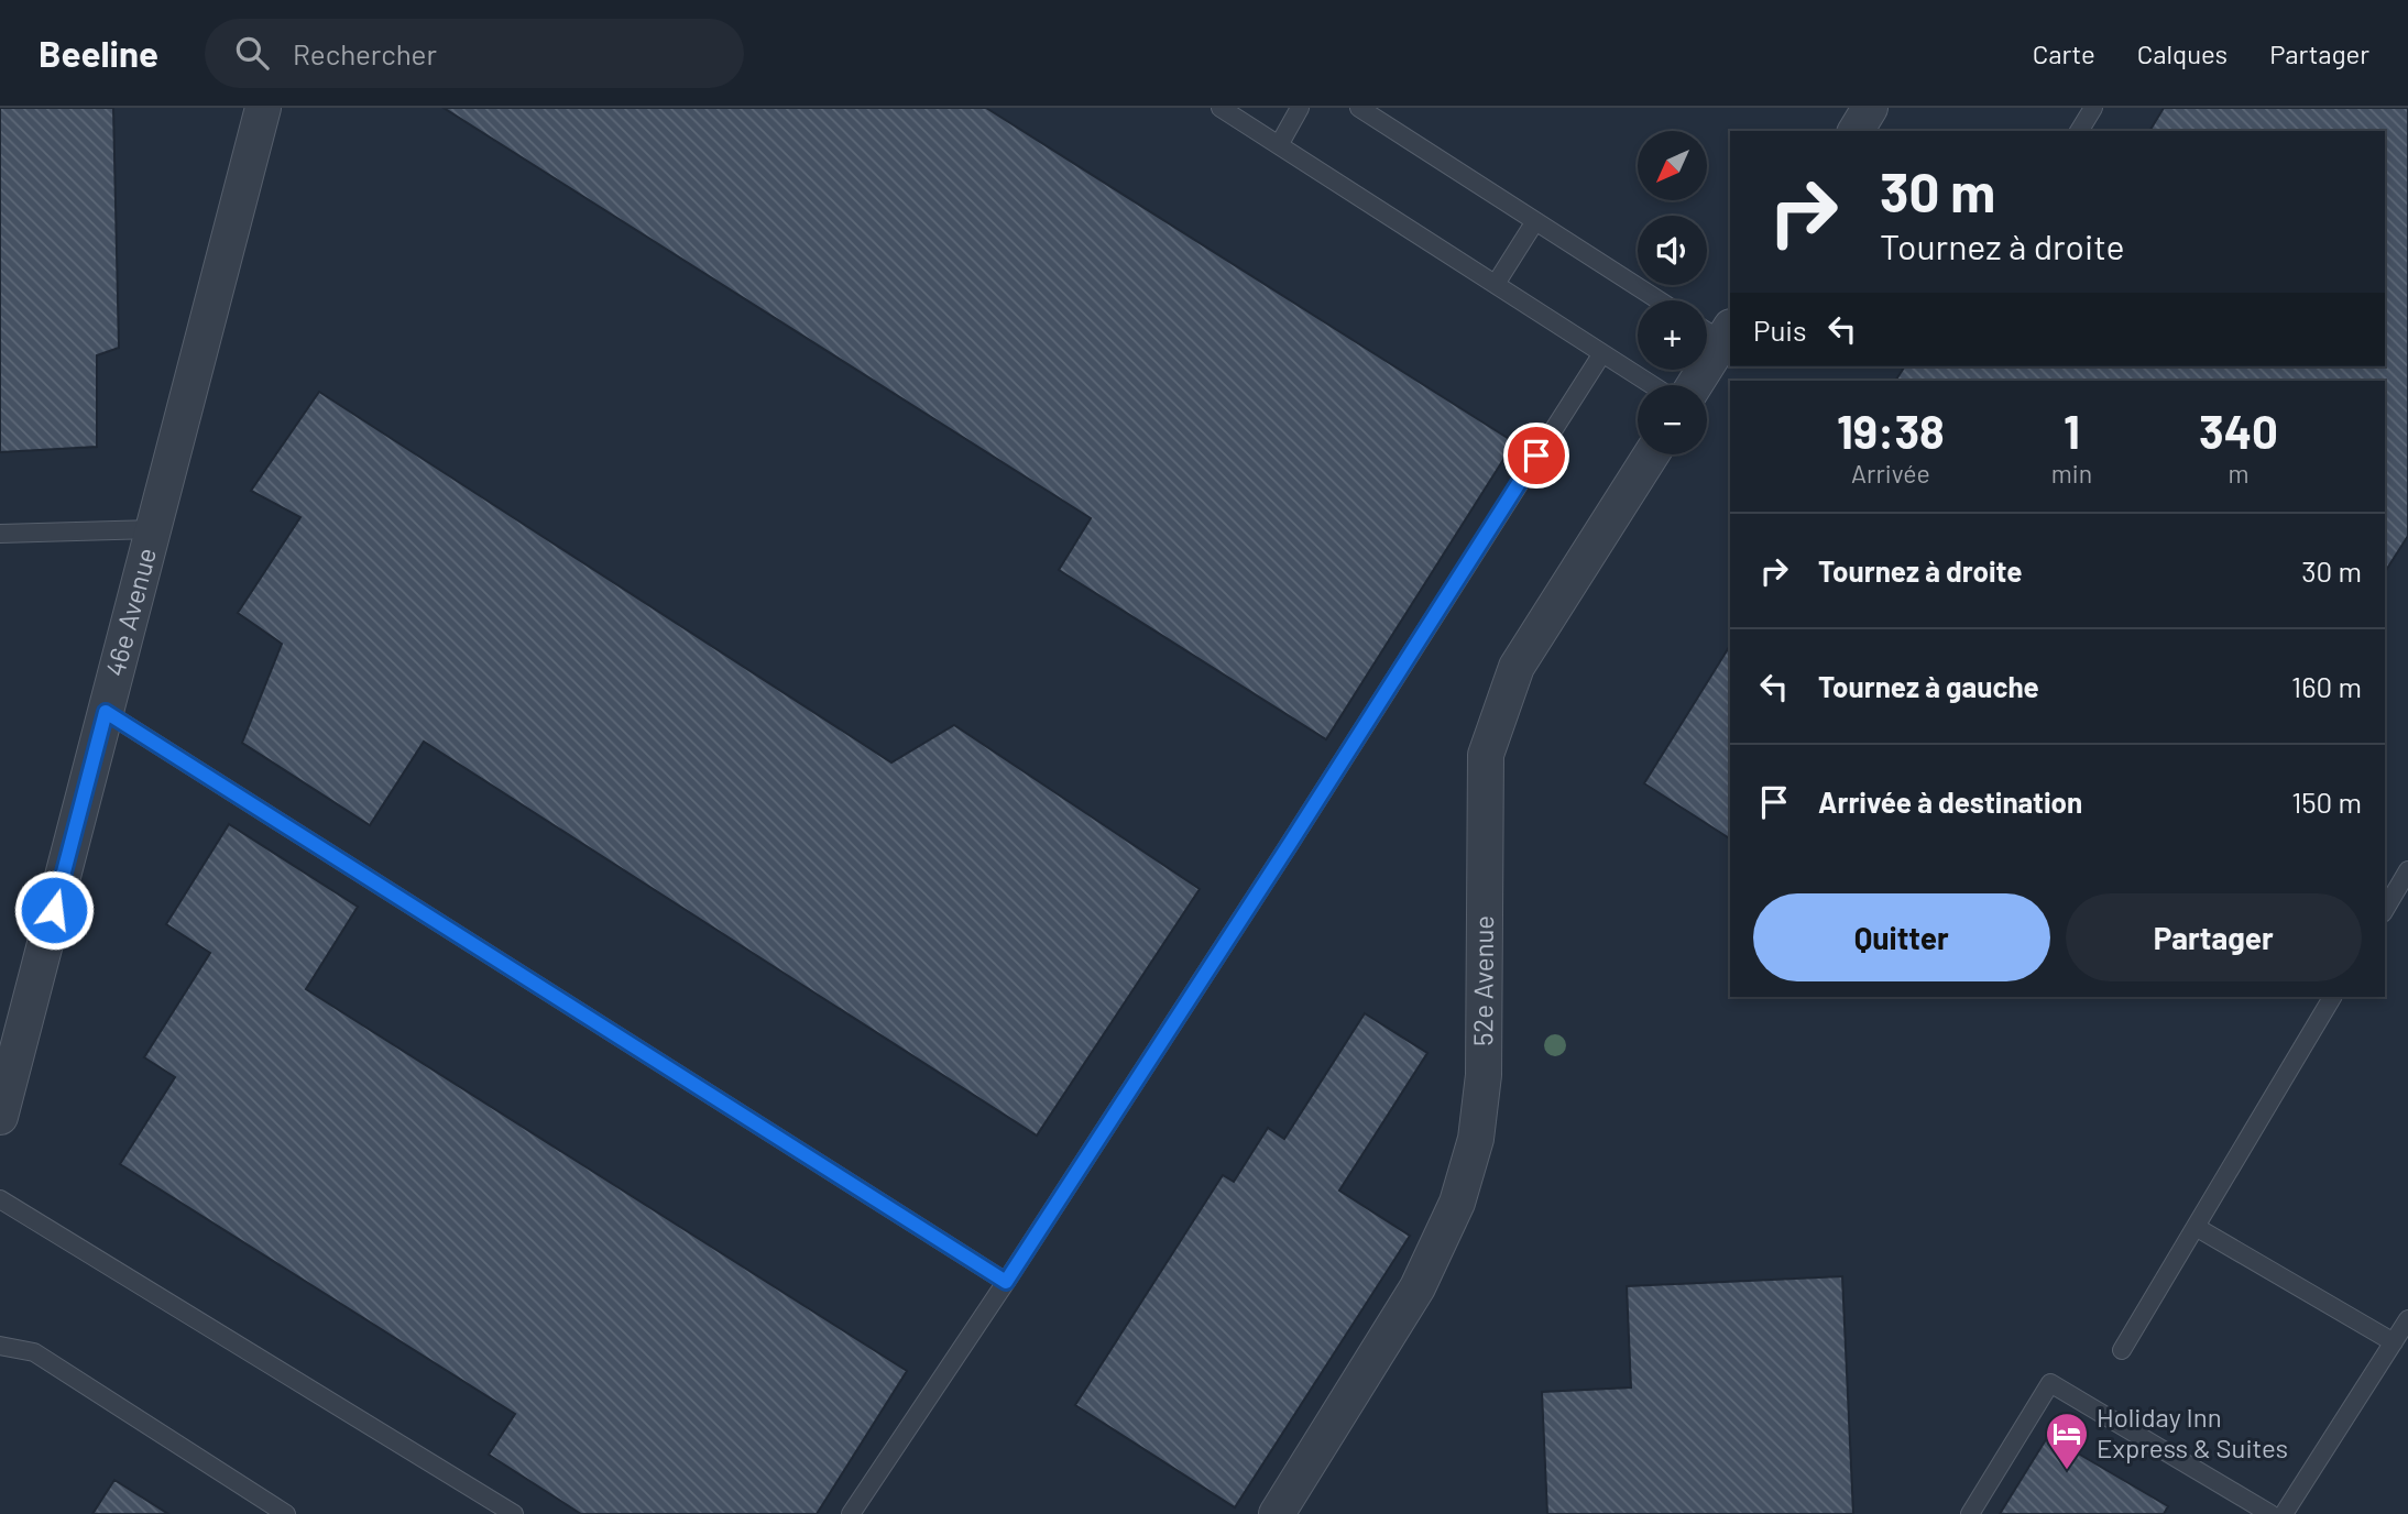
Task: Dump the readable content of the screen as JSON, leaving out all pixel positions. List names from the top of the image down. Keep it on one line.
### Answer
{"streets":{"street":["46e Avenue","52e Avenue"]},"places":{"hotel":["Holiday Inn Express & Suites"]},"north":"bottom left","page":{"header":"Beeline","search":"Rechercher","nav":["Carte","Calques","Partager"],"map_buttons":["+","−"],"turn":["30 m","Tournez à droite"],"then":"Puis","eta":["19:38","Arrivée","1","min","340","m"],"list":[{"name":"Tournez à droite","value":"30 m"},{"name":"Tournez à gauche","value":"160 m"},{"name":"Arrivée à destination","value":"150 m"}],"buttons":["Quitter","Partager"]}}
